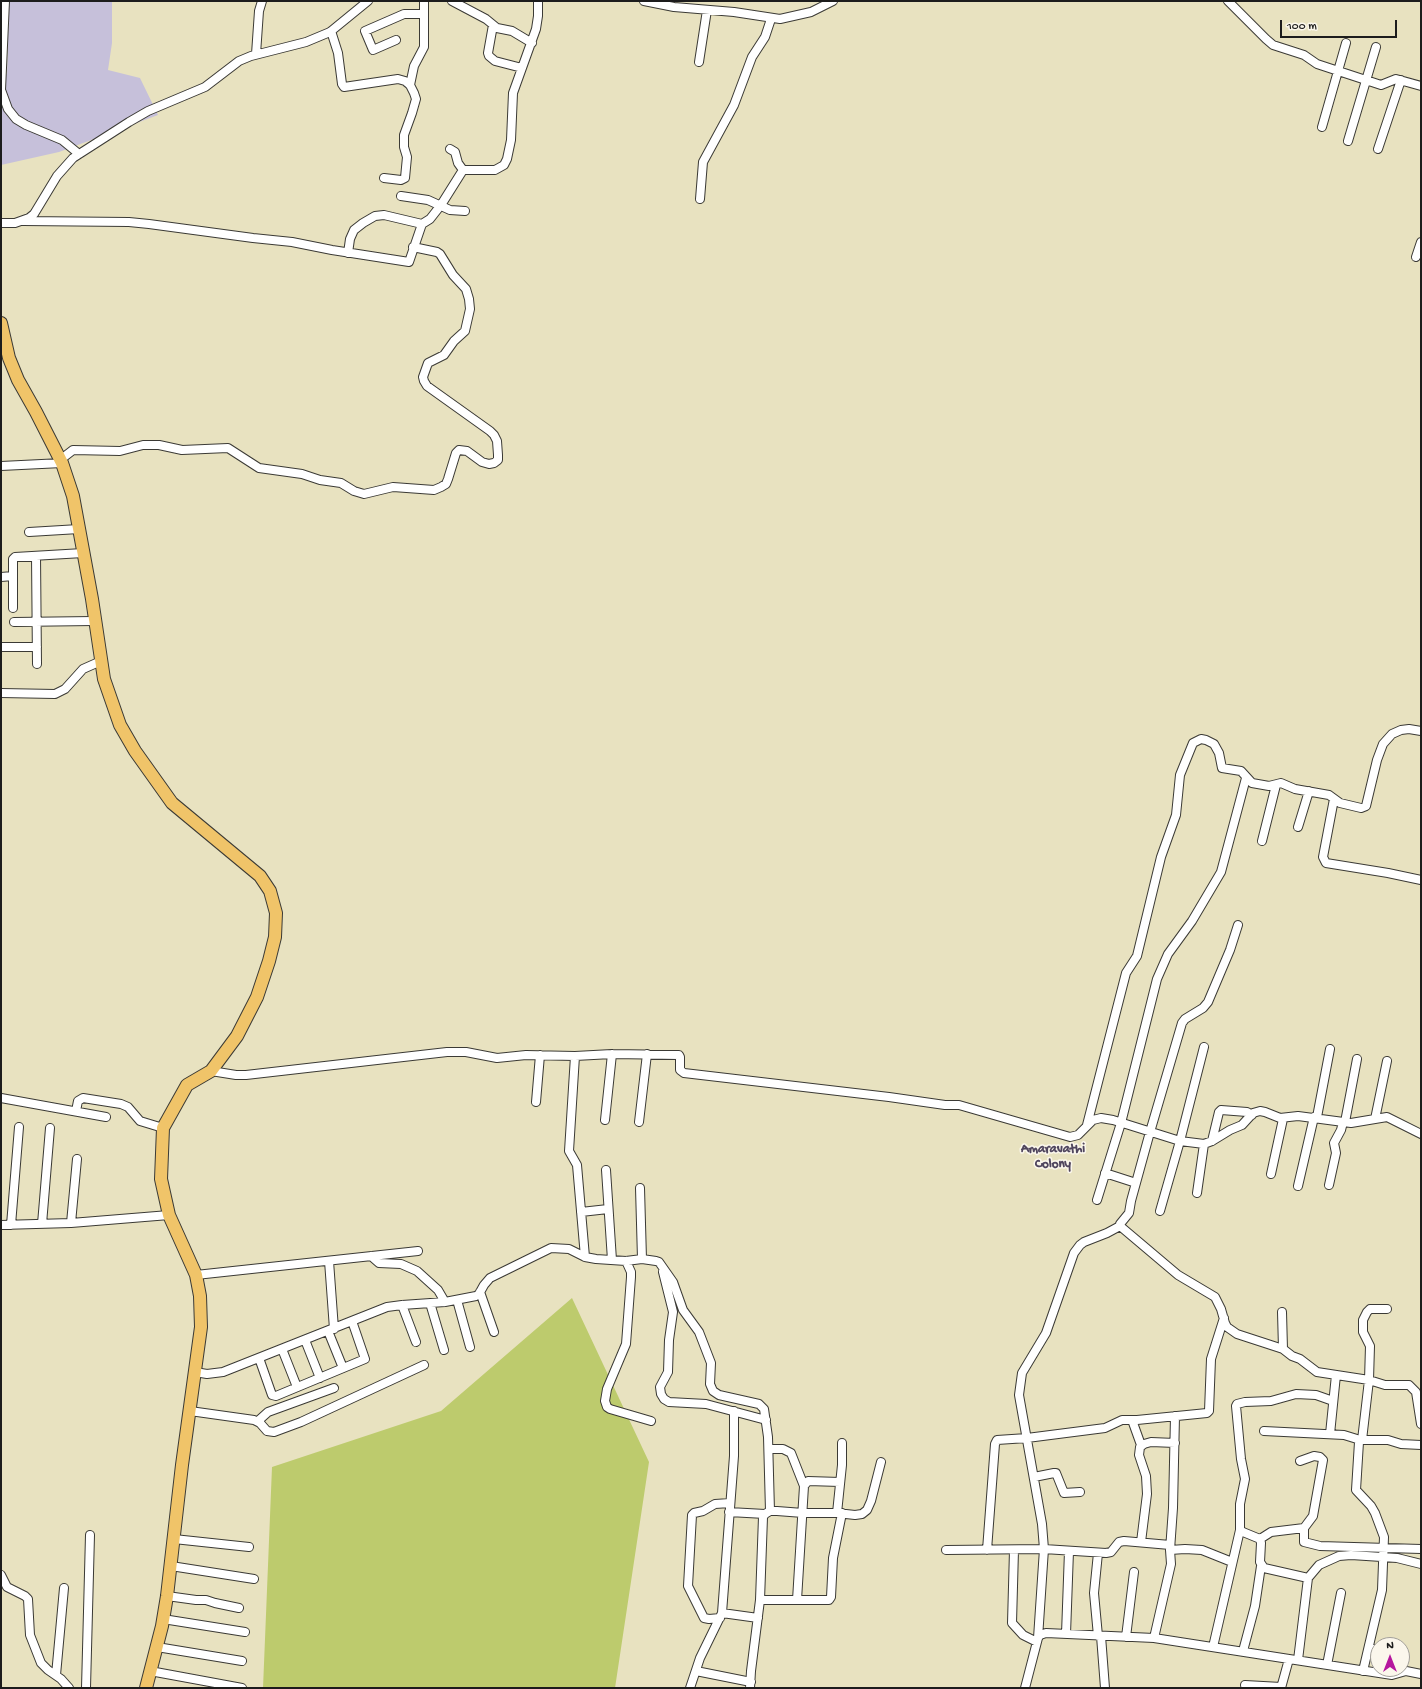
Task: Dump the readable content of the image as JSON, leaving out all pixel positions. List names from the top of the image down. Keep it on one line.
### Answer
{"districts":["Amaravathi Colony"],"scale_bar":"100 m","north":"top"}
